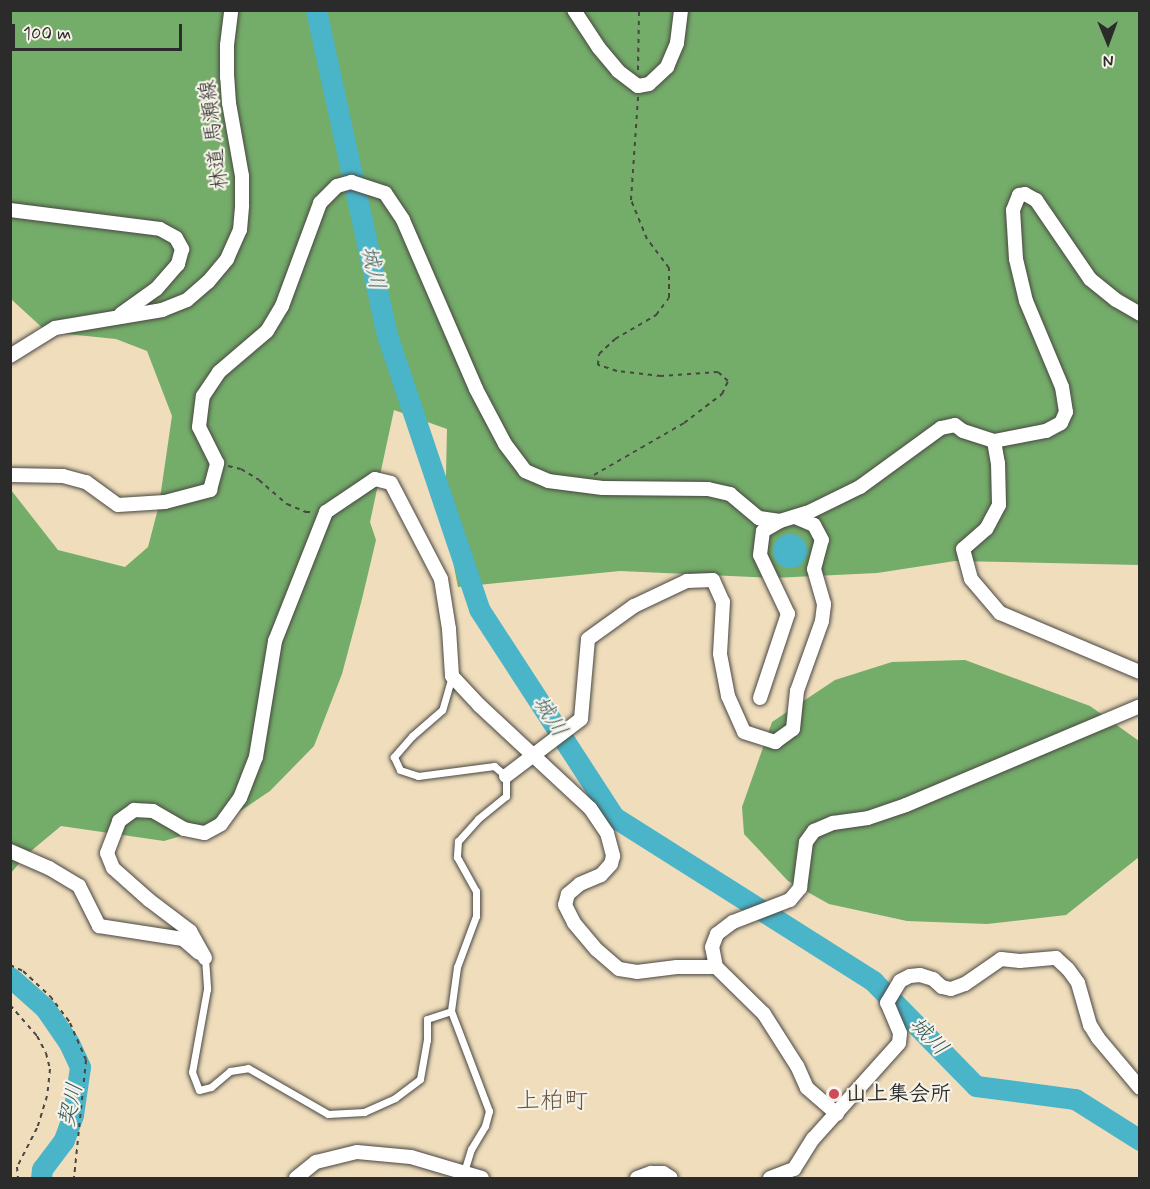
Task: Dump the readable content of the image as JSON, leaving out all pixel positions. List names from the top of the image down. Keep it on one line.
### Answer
{"streets":{"street":["林道 馬瀬線"]},"districts":["上柏町"],"water":["城川","契川"],"places":["山上集会所"],"scale_bar":"100 m","north":"bottom"}
